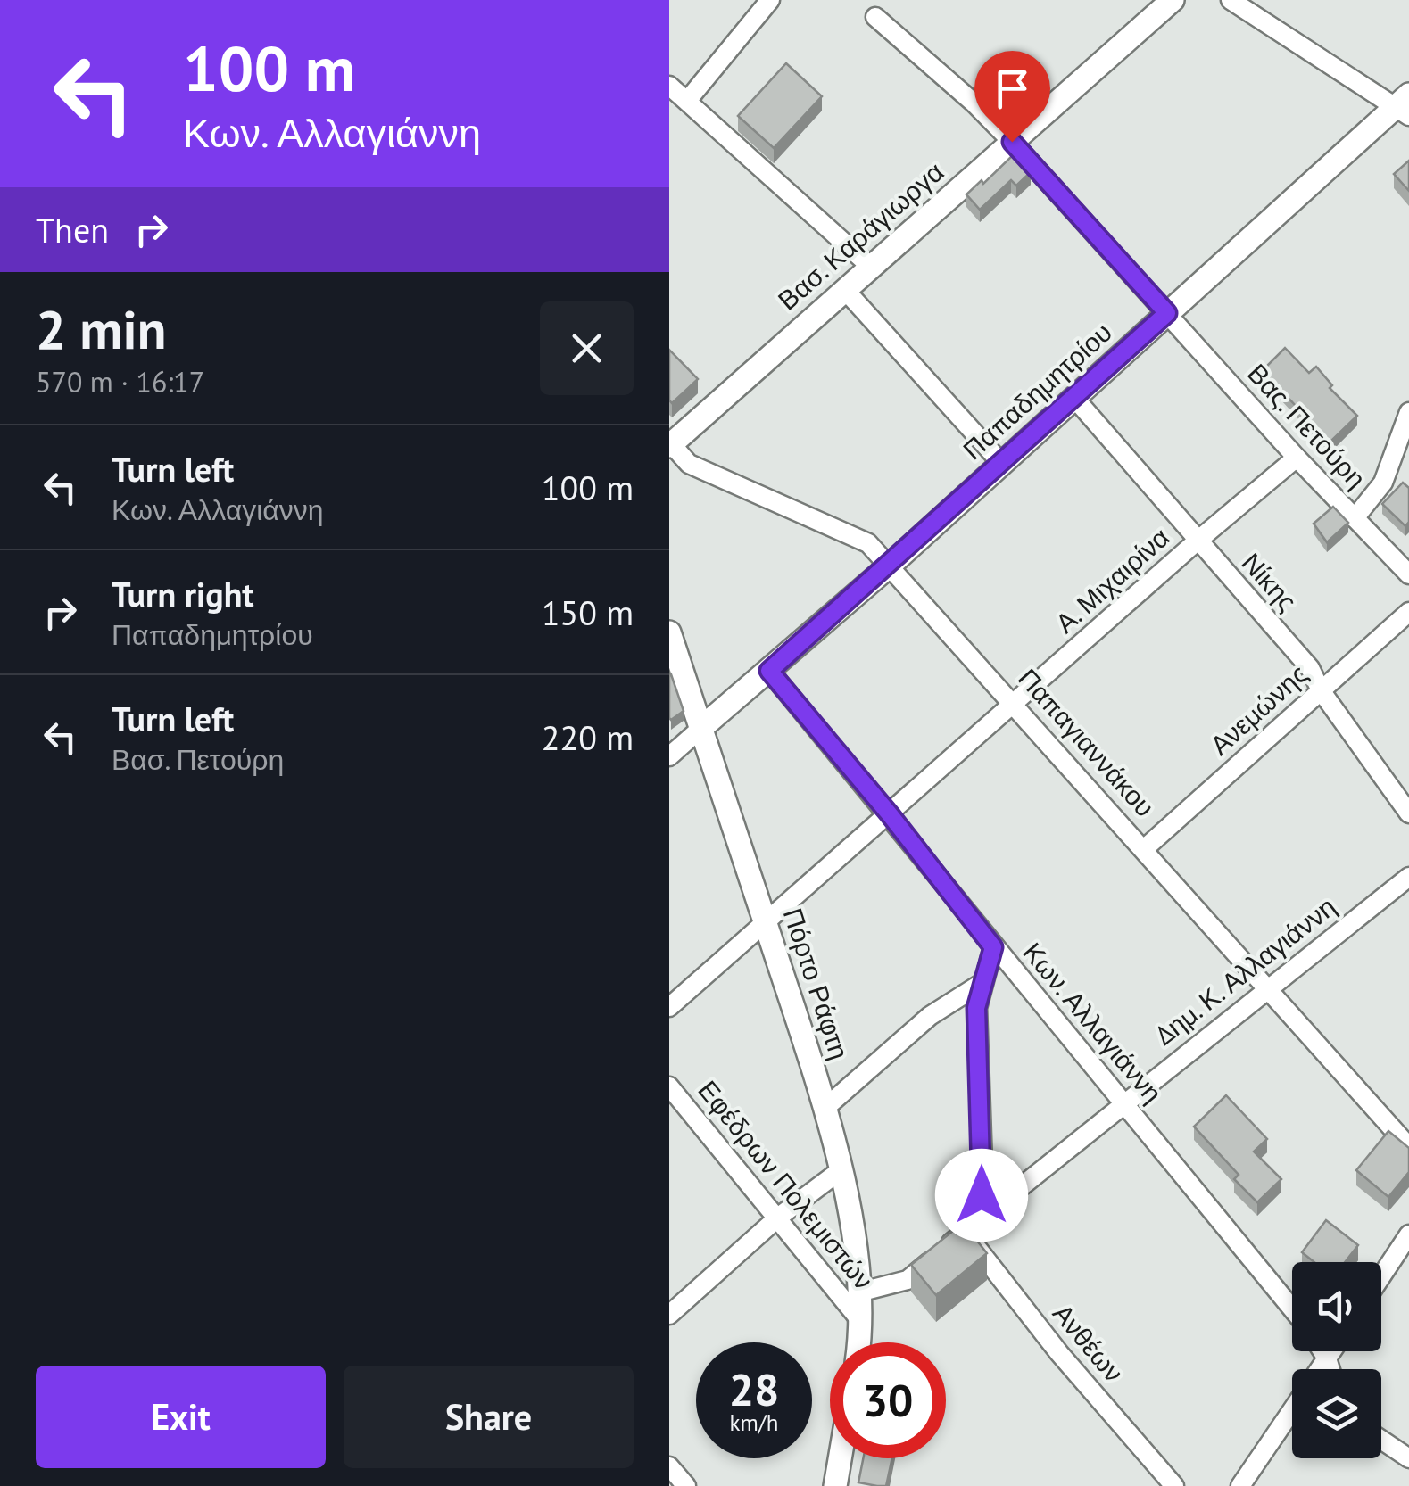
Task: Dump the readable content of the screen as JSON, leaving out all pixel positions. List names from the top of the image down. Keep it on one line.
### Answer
{"streets":{"main road":["Βασ. Καράγιωργα","Παπαδημητρίου","Πόρτο Ράφτη"],"street":["Βας. Πετούρη","Α. Μιχαιρίνα","Νίκης","Ανεμώνης","Παπαγιαννάκου","Δημ. Κ. Αλλαγιάννη","Κων. Αλλαγιάννη","Εφέδρων Πολεμιστών","Ανθέων"]},"crossings":[["Βασ. Καράγιωργα","Παπαγιαννάκου"],["Παπαδημητρίου","Βας. Πετούρη"],["Παπαδημητρίου","Νίκης"],["Παπαδημητρίου","Παπαγιαννάκου"],["Παπαδημητρίου","Πόρτο Ράφτη"],["Παπαδημητρίου","Κων. Αλλαγιάννη"],["Βας. Πετούρη","Α. Μιχαιρίνα"],["Α. Μιχαιρίνα","Νίκης"],["Α. Μιχαιρίνα","Παπαγιαννάκου"],["Α. Μιχαιρίνα","Πόρτο Ράφτη"],["Α. Μιχαιρίνα","Κων. Αλλαγιάννη"],["Νίκης","Ανεμώνης"],["Ανεμώνης","Παπαγιαννάκου"],["Παπαγιαννάκου","Δημ. Κ. Αλλαγιάννη"],["Δημ. Κ. Αλλαγιάννη","Πόρτο Ράφτη"],["Δημ. Κ. Αλλαγιάννη","Κων. Αλλαγιάννη"],["Δημ. Κ. Αλλαγιάννη","Ανθέων"],["Πόρτο Ράφτη","Εφέδρων Πολεμιστών"]],"page":{"turn":["100 m","Κων. Αλλαγιάννη"],"then":"Then","heading":["2 min","570 m · 16:17"],"list":[{"name":"Turn left","note":"Κων. Αλλαγιάννη","value":"100 m"},{"name":"Turn right","note":"Παπαδημητρίου","value":"150 m"},{"name":"Turn left","note":"Βασ. Πετούρη","value":"220 m"}],"speed":"28 km/h","limit":"30","buttons":["Exit","Share"]}}
